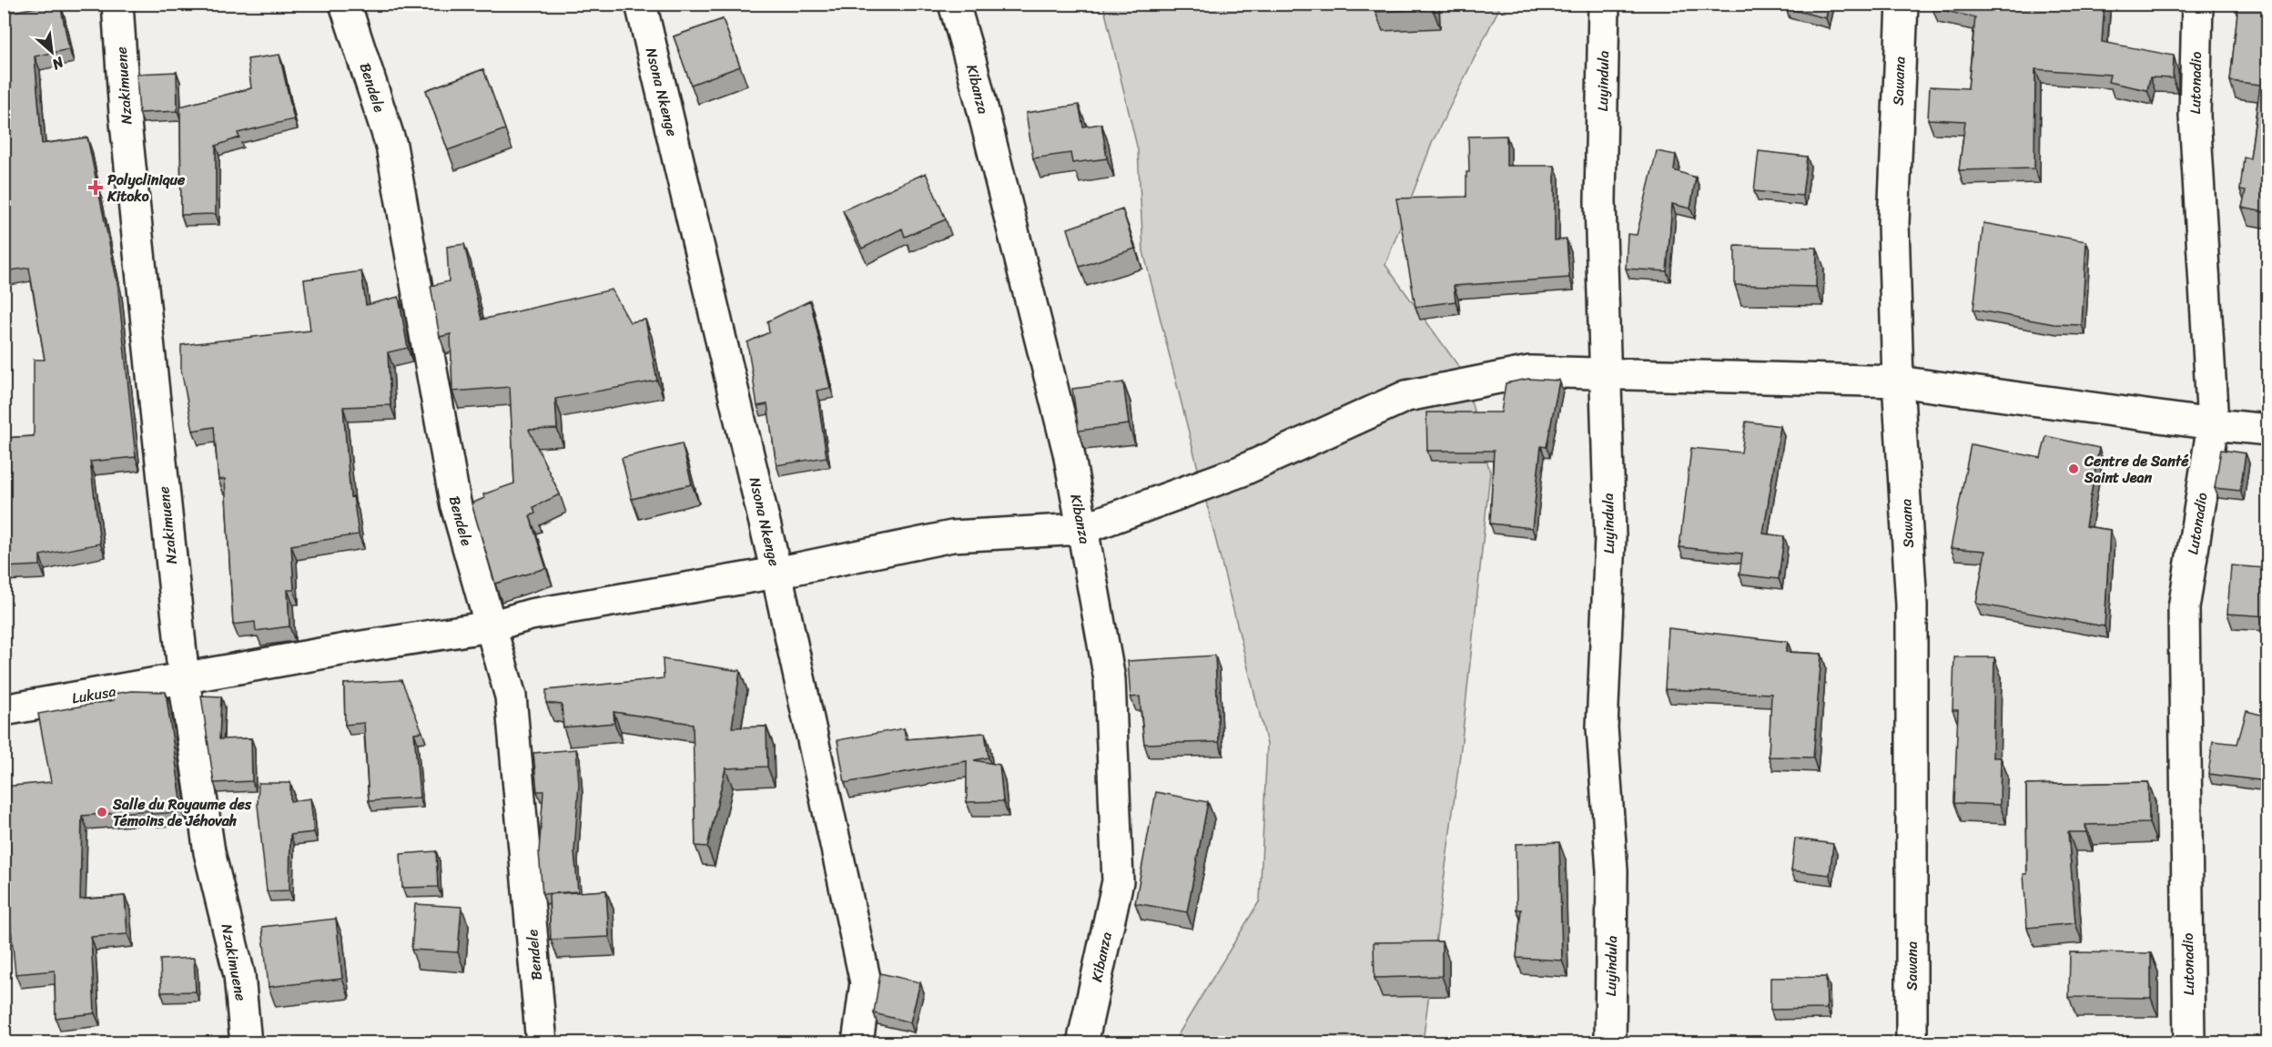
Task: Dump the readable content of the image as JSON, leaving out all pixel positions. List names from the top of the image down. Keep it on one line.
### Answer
{"streets":{"street":["Luyindula","Sawana","Lutonadio","Nzakimuene","Bendele","Kibanza","Nsona Nkenge","Lukusa"]},"crossings":[["Luyindula","Lukusa"],["Sawana","Lukusa"],["Lutonadio","Lukusa"],["Nzakimuene","Lukusa"],["Bendele","Lukusa"],["Kibanza","Lukusa"],["Nsona Nkenge","Lukusa"]],"places":{"health":["Polyclinique Kitoko"],"other":["Centre de Santé Saint Jean","Salle du Royaume des Témoins de Jéhovah"]},"north":"bottom right"}
